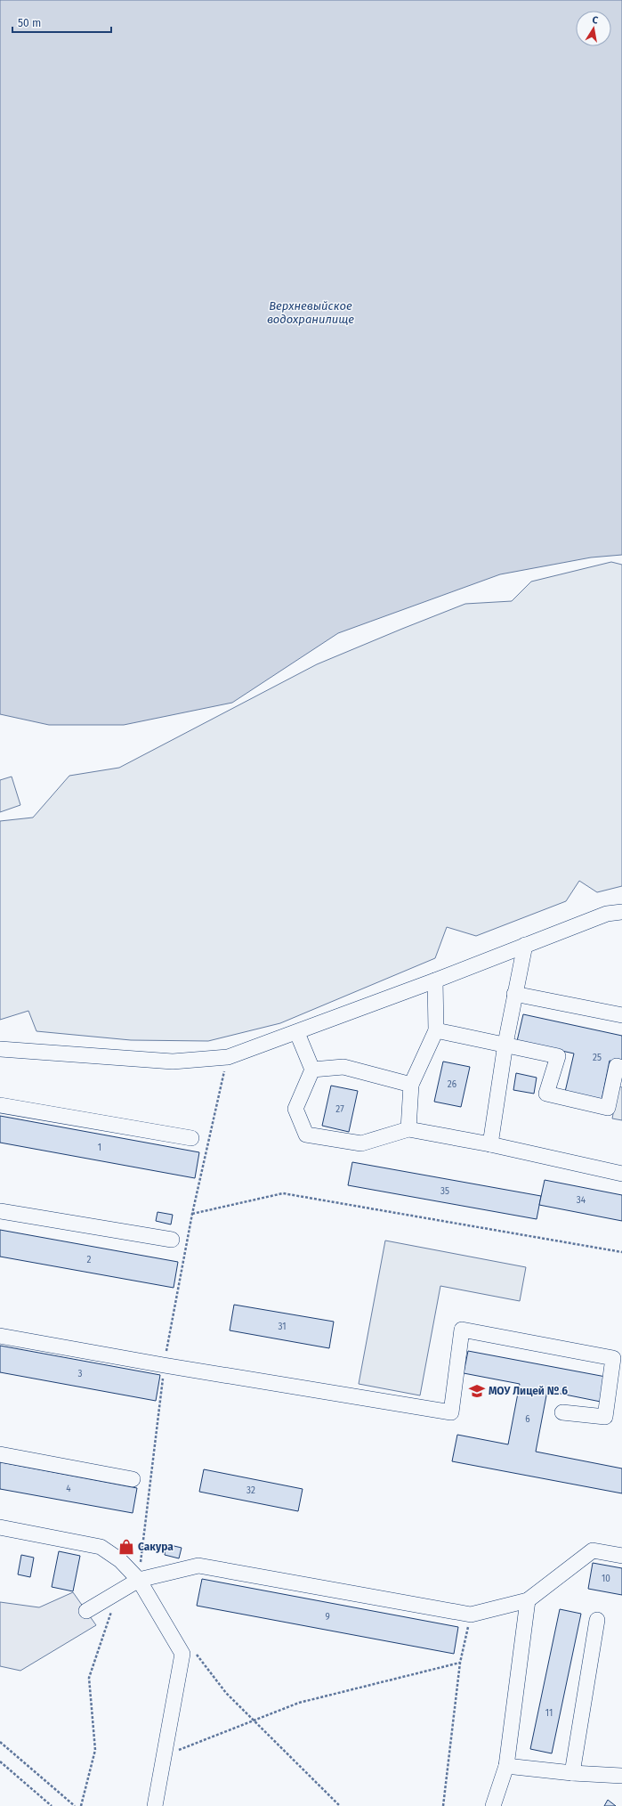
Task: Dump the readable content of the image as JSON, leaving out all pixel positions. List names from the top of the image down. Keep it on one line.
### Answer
{"water":["Верхневыйское водохранилище"],"places":{"school or university":["МОУ Лицей № 6"],"shop":["Сакура"]},"house_numbers":["25","26","27","1","35","34","2","31","3","6","4","32","10","9","11"],"scale_bar":"50 m","north":"top"}
